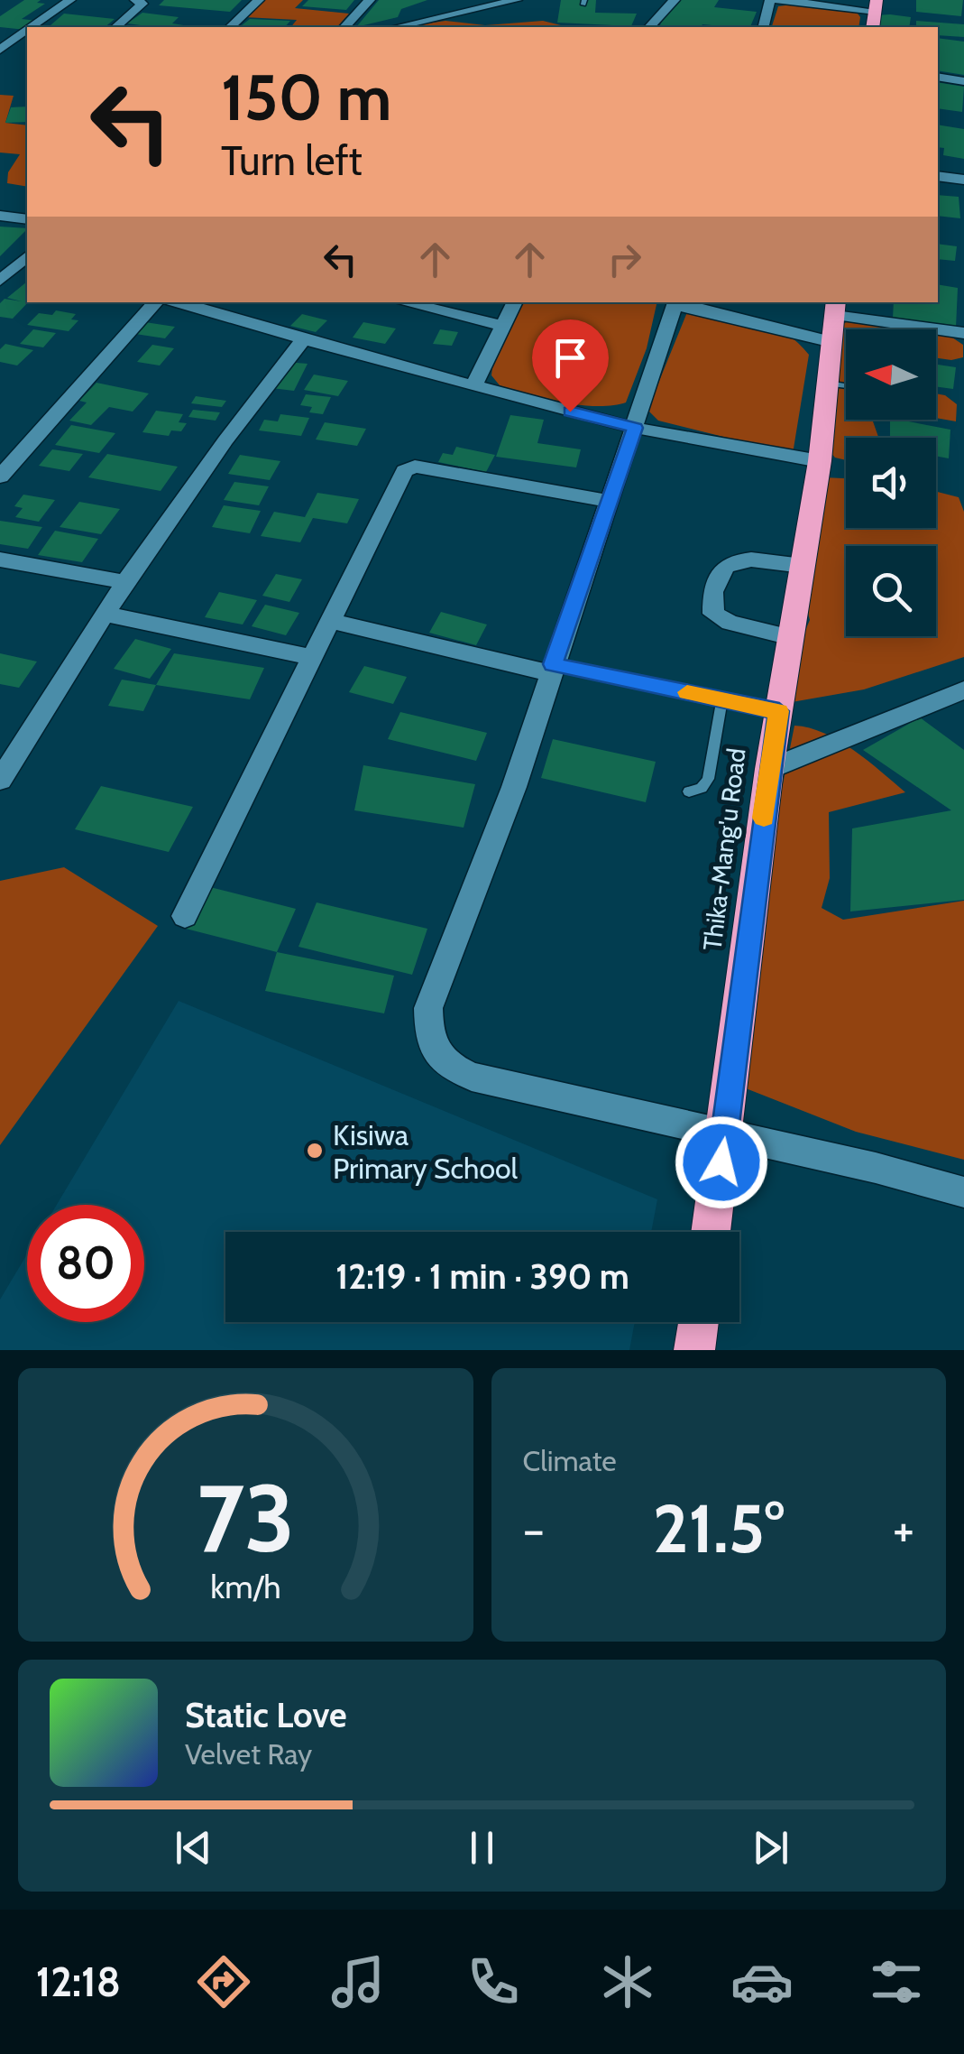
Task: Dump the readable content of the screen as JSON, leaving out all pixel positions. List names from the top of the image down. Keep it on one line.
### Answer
{"streets":{"highway":["Thika-Mang'u Road"]},"places":["Kisiwa Primary School"],"north":"left","page":{"turn":["150 m","Turn left"],"limit":"80","trip":"12:19 · 1 min · 390 m","tile":"Climate","heat":["−","21.5°","+"],"song":["Static Love","Velvet Ray"],"tabs":"12:18","gauge":["73","km/h"]}}
